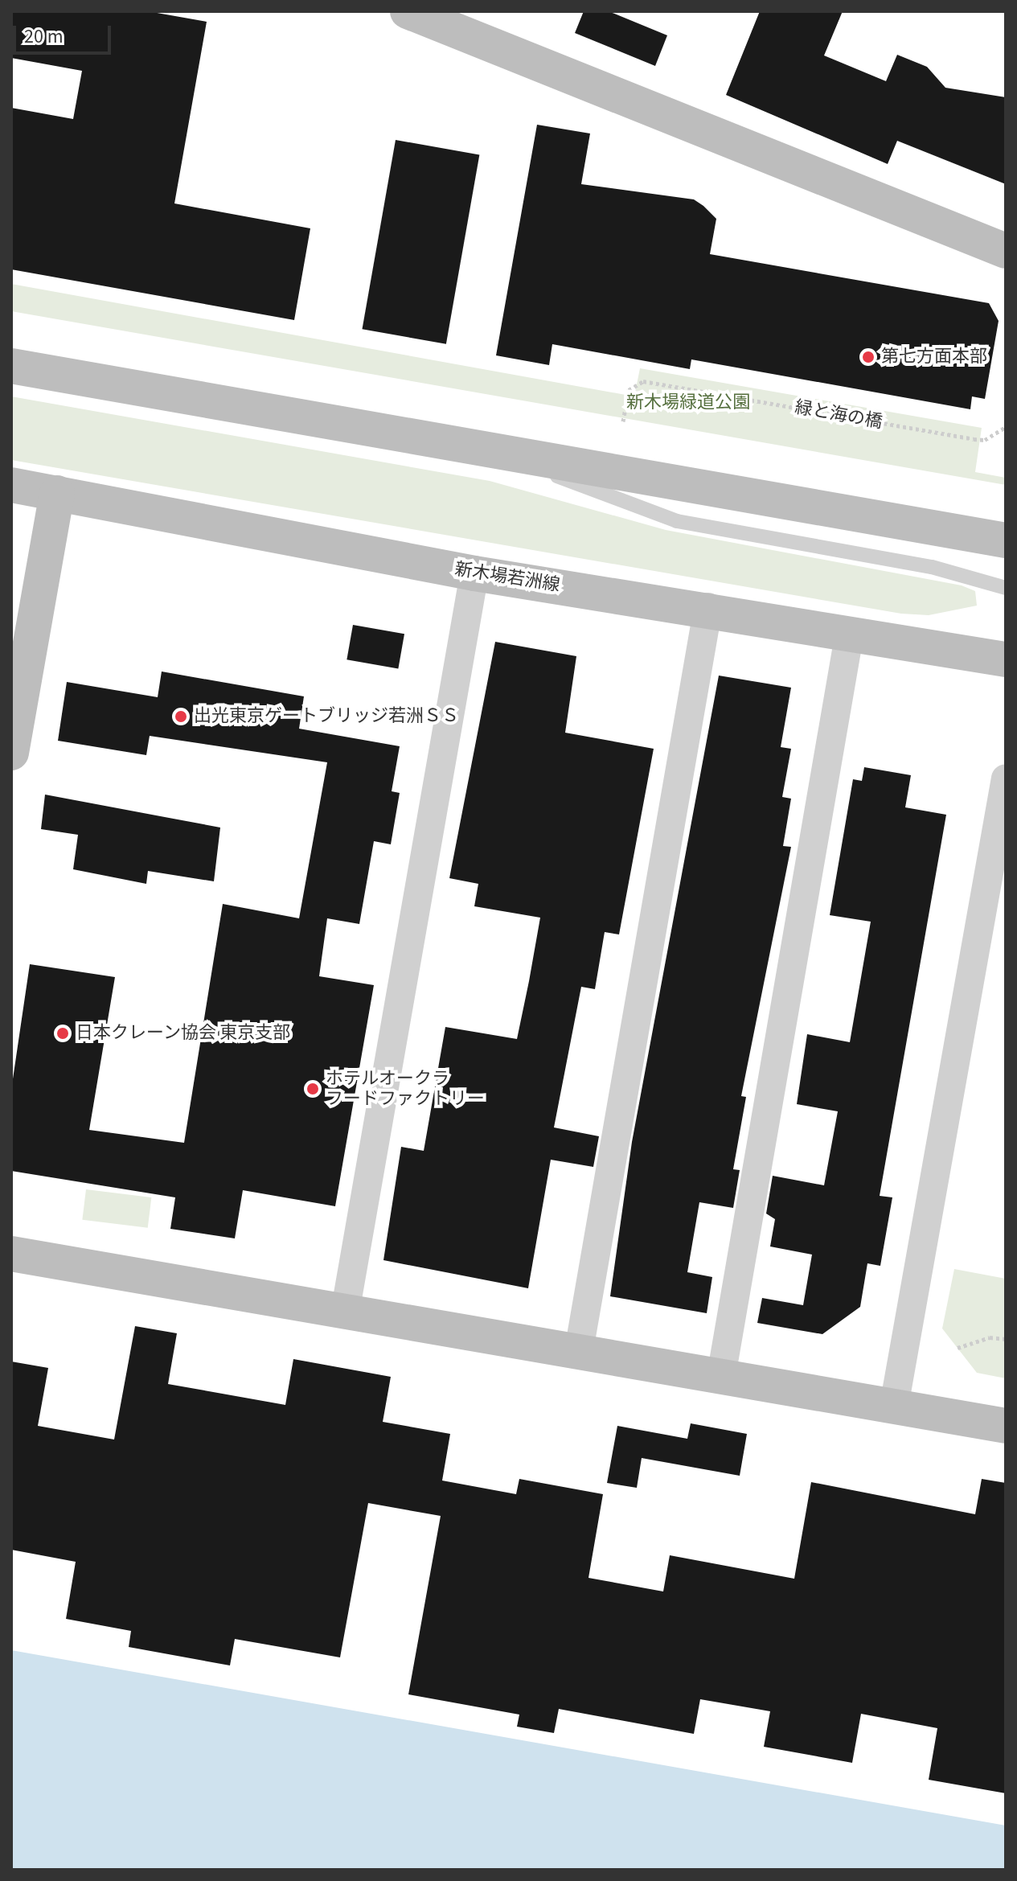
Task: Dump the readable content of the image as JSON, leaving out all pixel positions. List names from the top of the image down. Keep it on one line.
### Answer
{"streets":{"street":["新木場若洲線"],"path":["緑と海の橋"]},"parks":["新木場緑道公園"],"places":["第七方面本部","出光東京ゲートブリッジ若洲ＳＳ","日本クレーン協会 東京支部","ホテルオークラ フードファクトリー"],"scale_bar":"20 m"}
